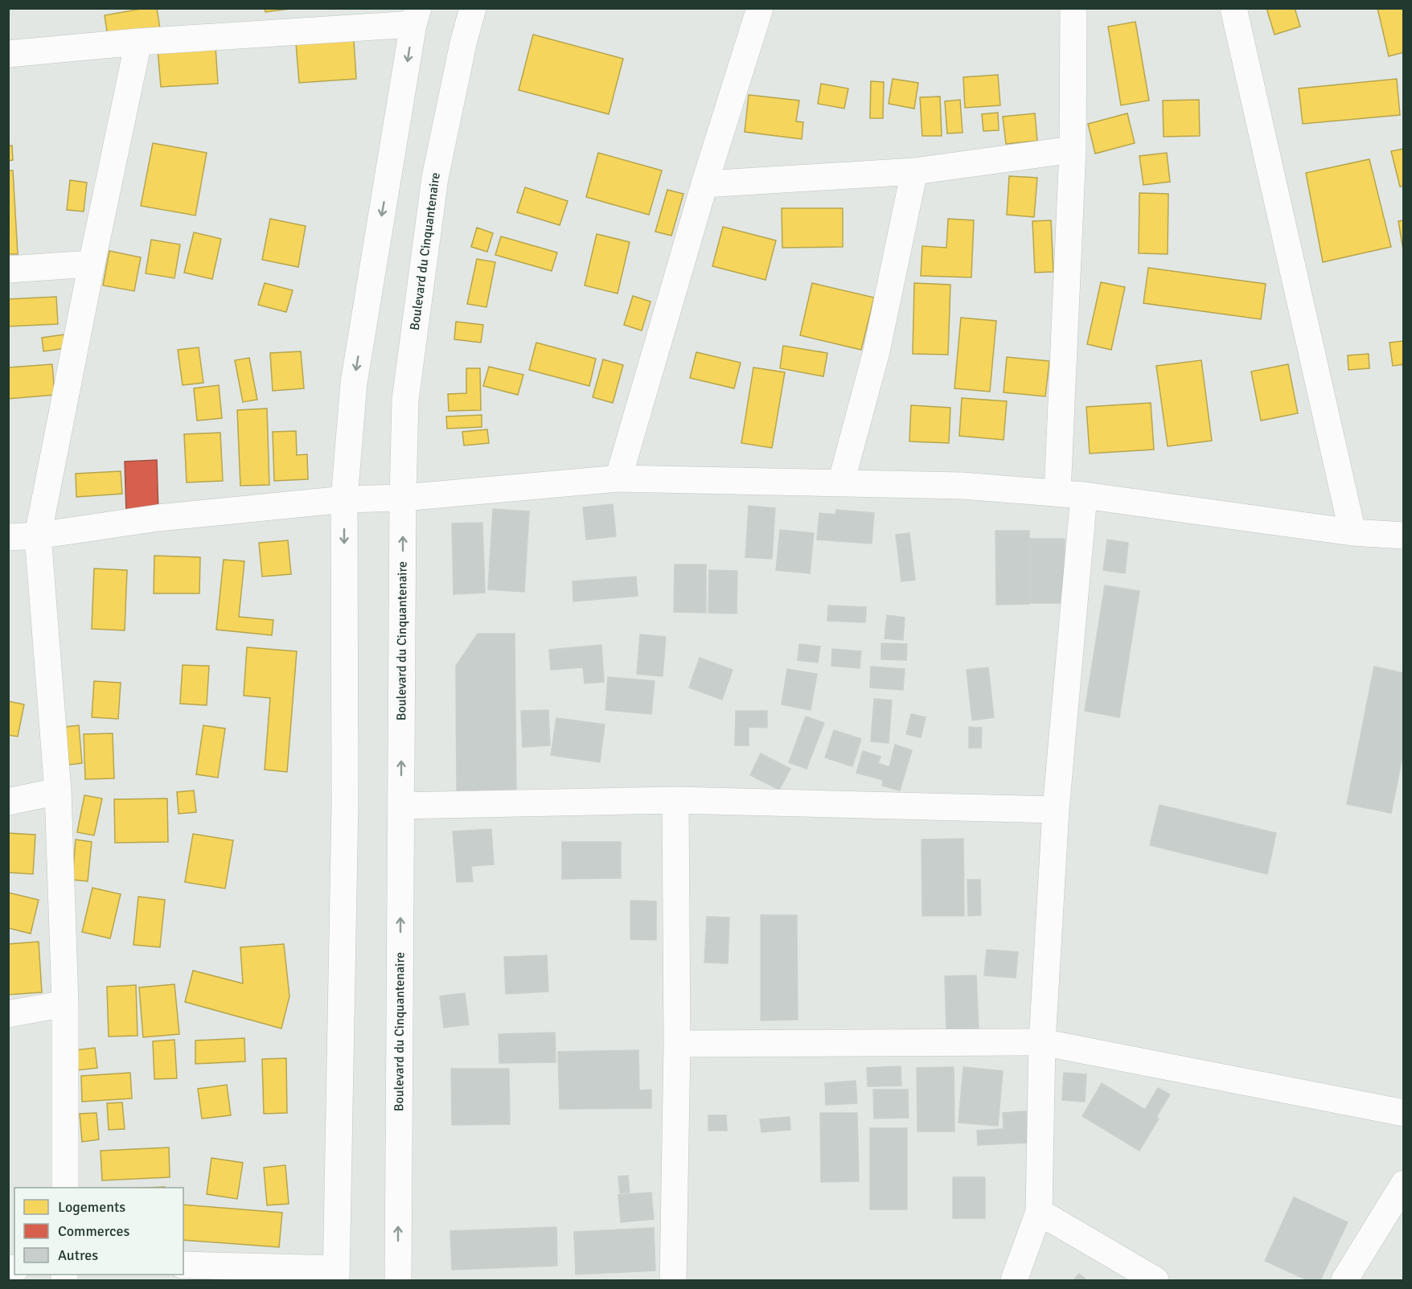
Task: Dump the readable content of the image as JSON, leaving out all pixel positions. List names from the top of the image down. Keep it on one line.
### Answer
{"streets":{"street":["Boulevard du Cinquantenaire"]},"legend":["Logements","Commerces","Autres"]}
